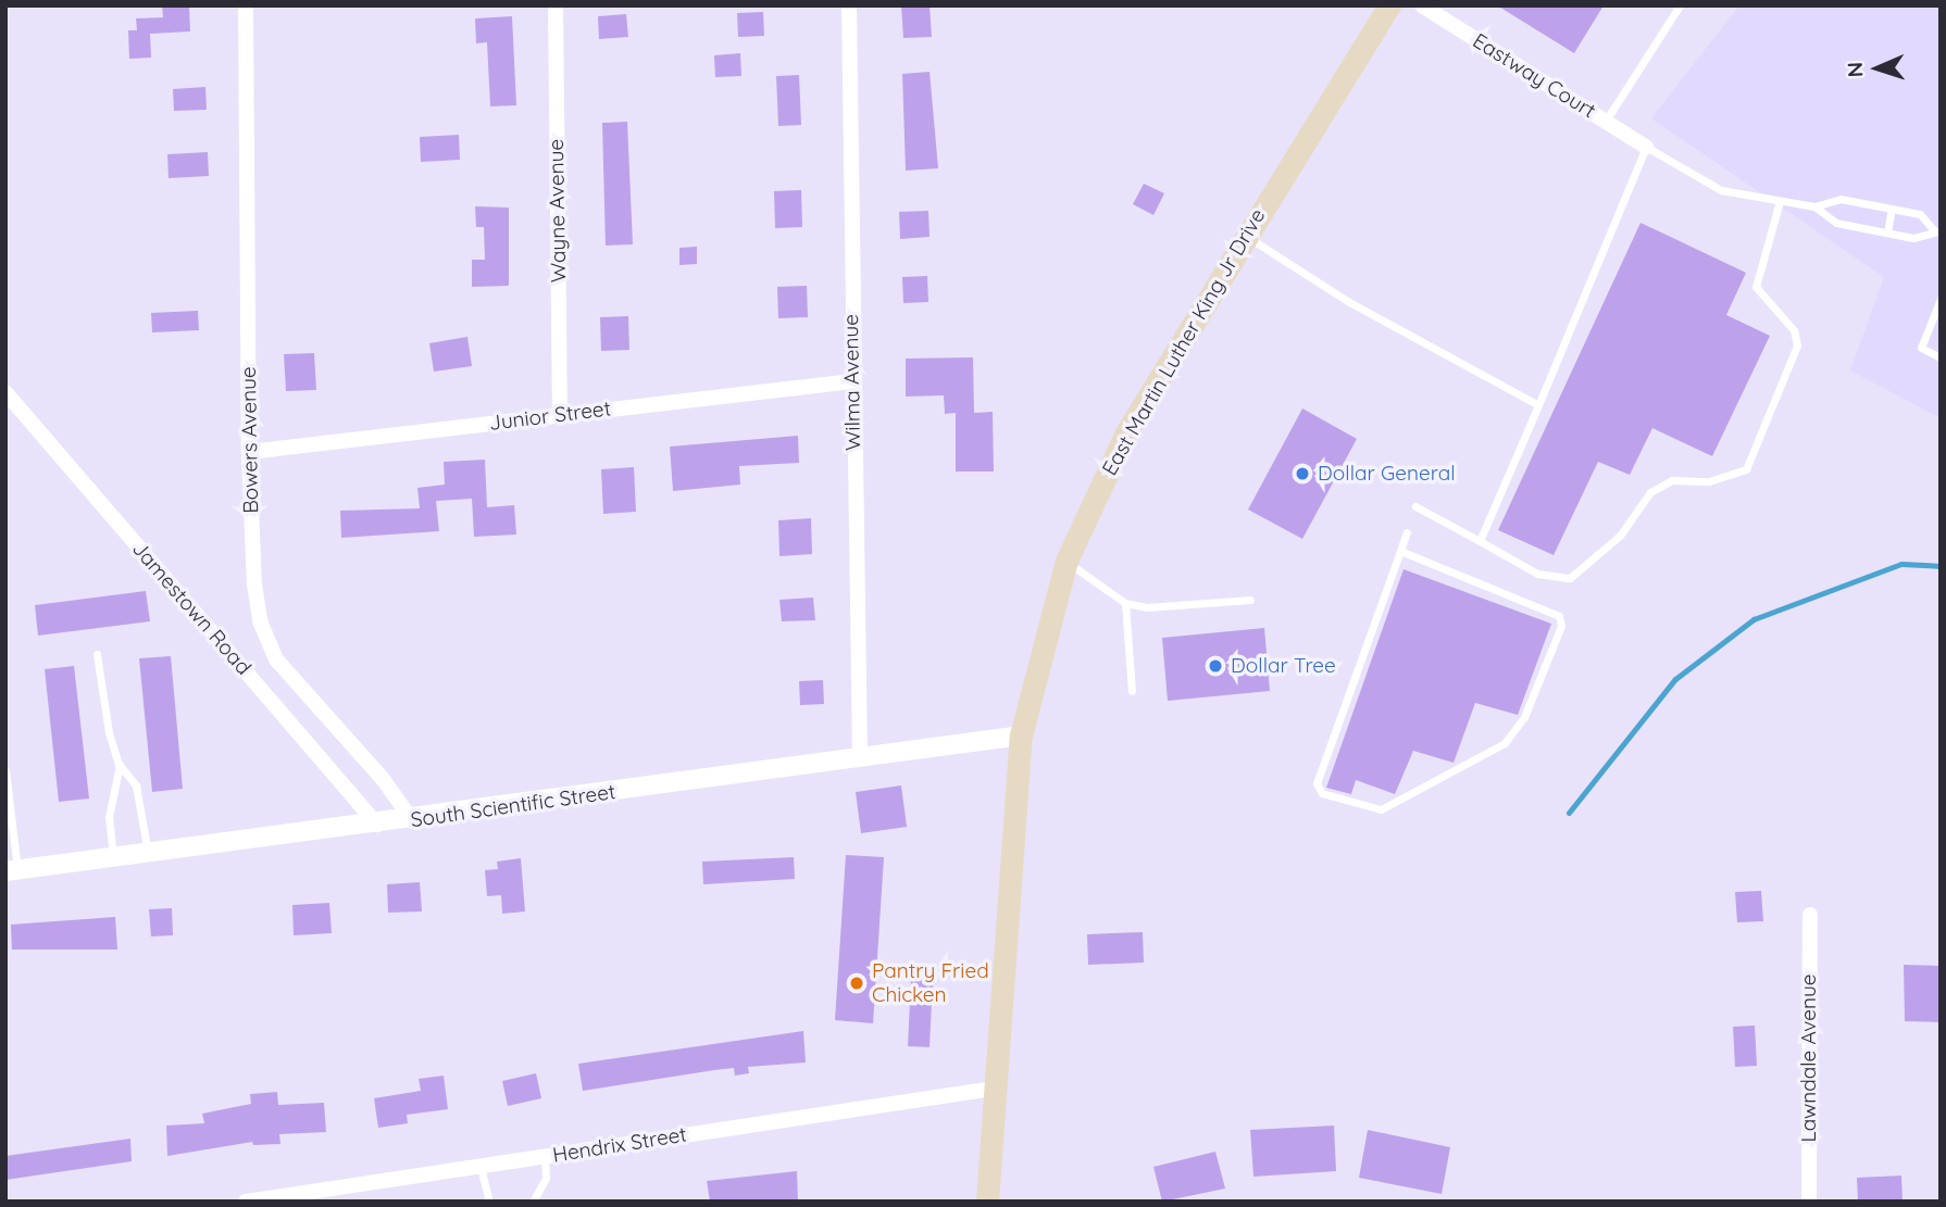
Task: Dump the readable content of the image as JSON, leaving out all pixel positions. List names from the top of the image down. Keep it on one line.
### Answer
{"streets":{"main road":["East Martin Luther King Jr Drive"],"street":["Eastway Court","Wayne Avenue","Wilma Avenue","Junior Street","Bowers Avenue","Jamestown Road","South Scientific Street","Lawndale Avenue","Hendrix Street"]},"crossings":[["Wayne Avenue","Junior Street"],["East Martin Luther King Jr Drive","South Scientific Street"],["East Martin Luther King Jr Drive","Hendrix Street"],["Wilma Avenue","Junior Street"],["Wilma Avenue","South Scientific Street"],["Junior Street","Bowers Avenue"],["Bowers Avenue","South Scientific Street"],["Jamestown Road","South Scientific Street"]],"places":["Dollar General","Dollar Tree","Pantry Fried Chicken"],"north":"left"}
